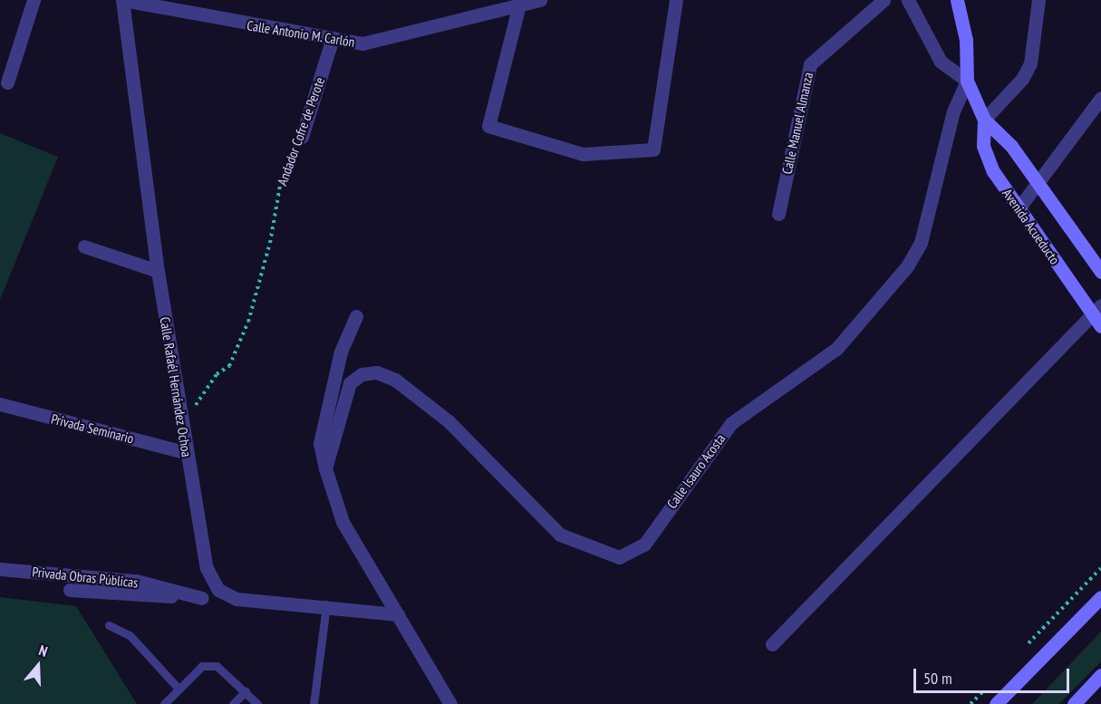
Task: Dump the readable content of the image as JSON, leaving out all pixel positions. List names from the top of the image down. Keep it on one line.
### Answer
{"streets":{"street":["Calle Antonio M. Carlón","Calle Manuel Almanza","Andador Cofre de Perote","Avenida Acueducto","Calle Rafaél Hernández Ochoa","Privada Seminario","Calle Isauro Acosta","Privada Obras Públicas"]},"crossings":[["Calle Antonio M. Carlón","Andador Cofre de Perote"],["Calle Antonio M. Carlón","Calle Rafaél Hernández Ochoa"],["Andador Cofre de Perote","Calle Rafaél Hernández Ochoa"],["Avenida Acueducto","Calle Isauro Acosta"],["Calle Rafaél Hernández Ochoa","Privada Seminario"]],"scale_bar":"50 m","north":"top"}
